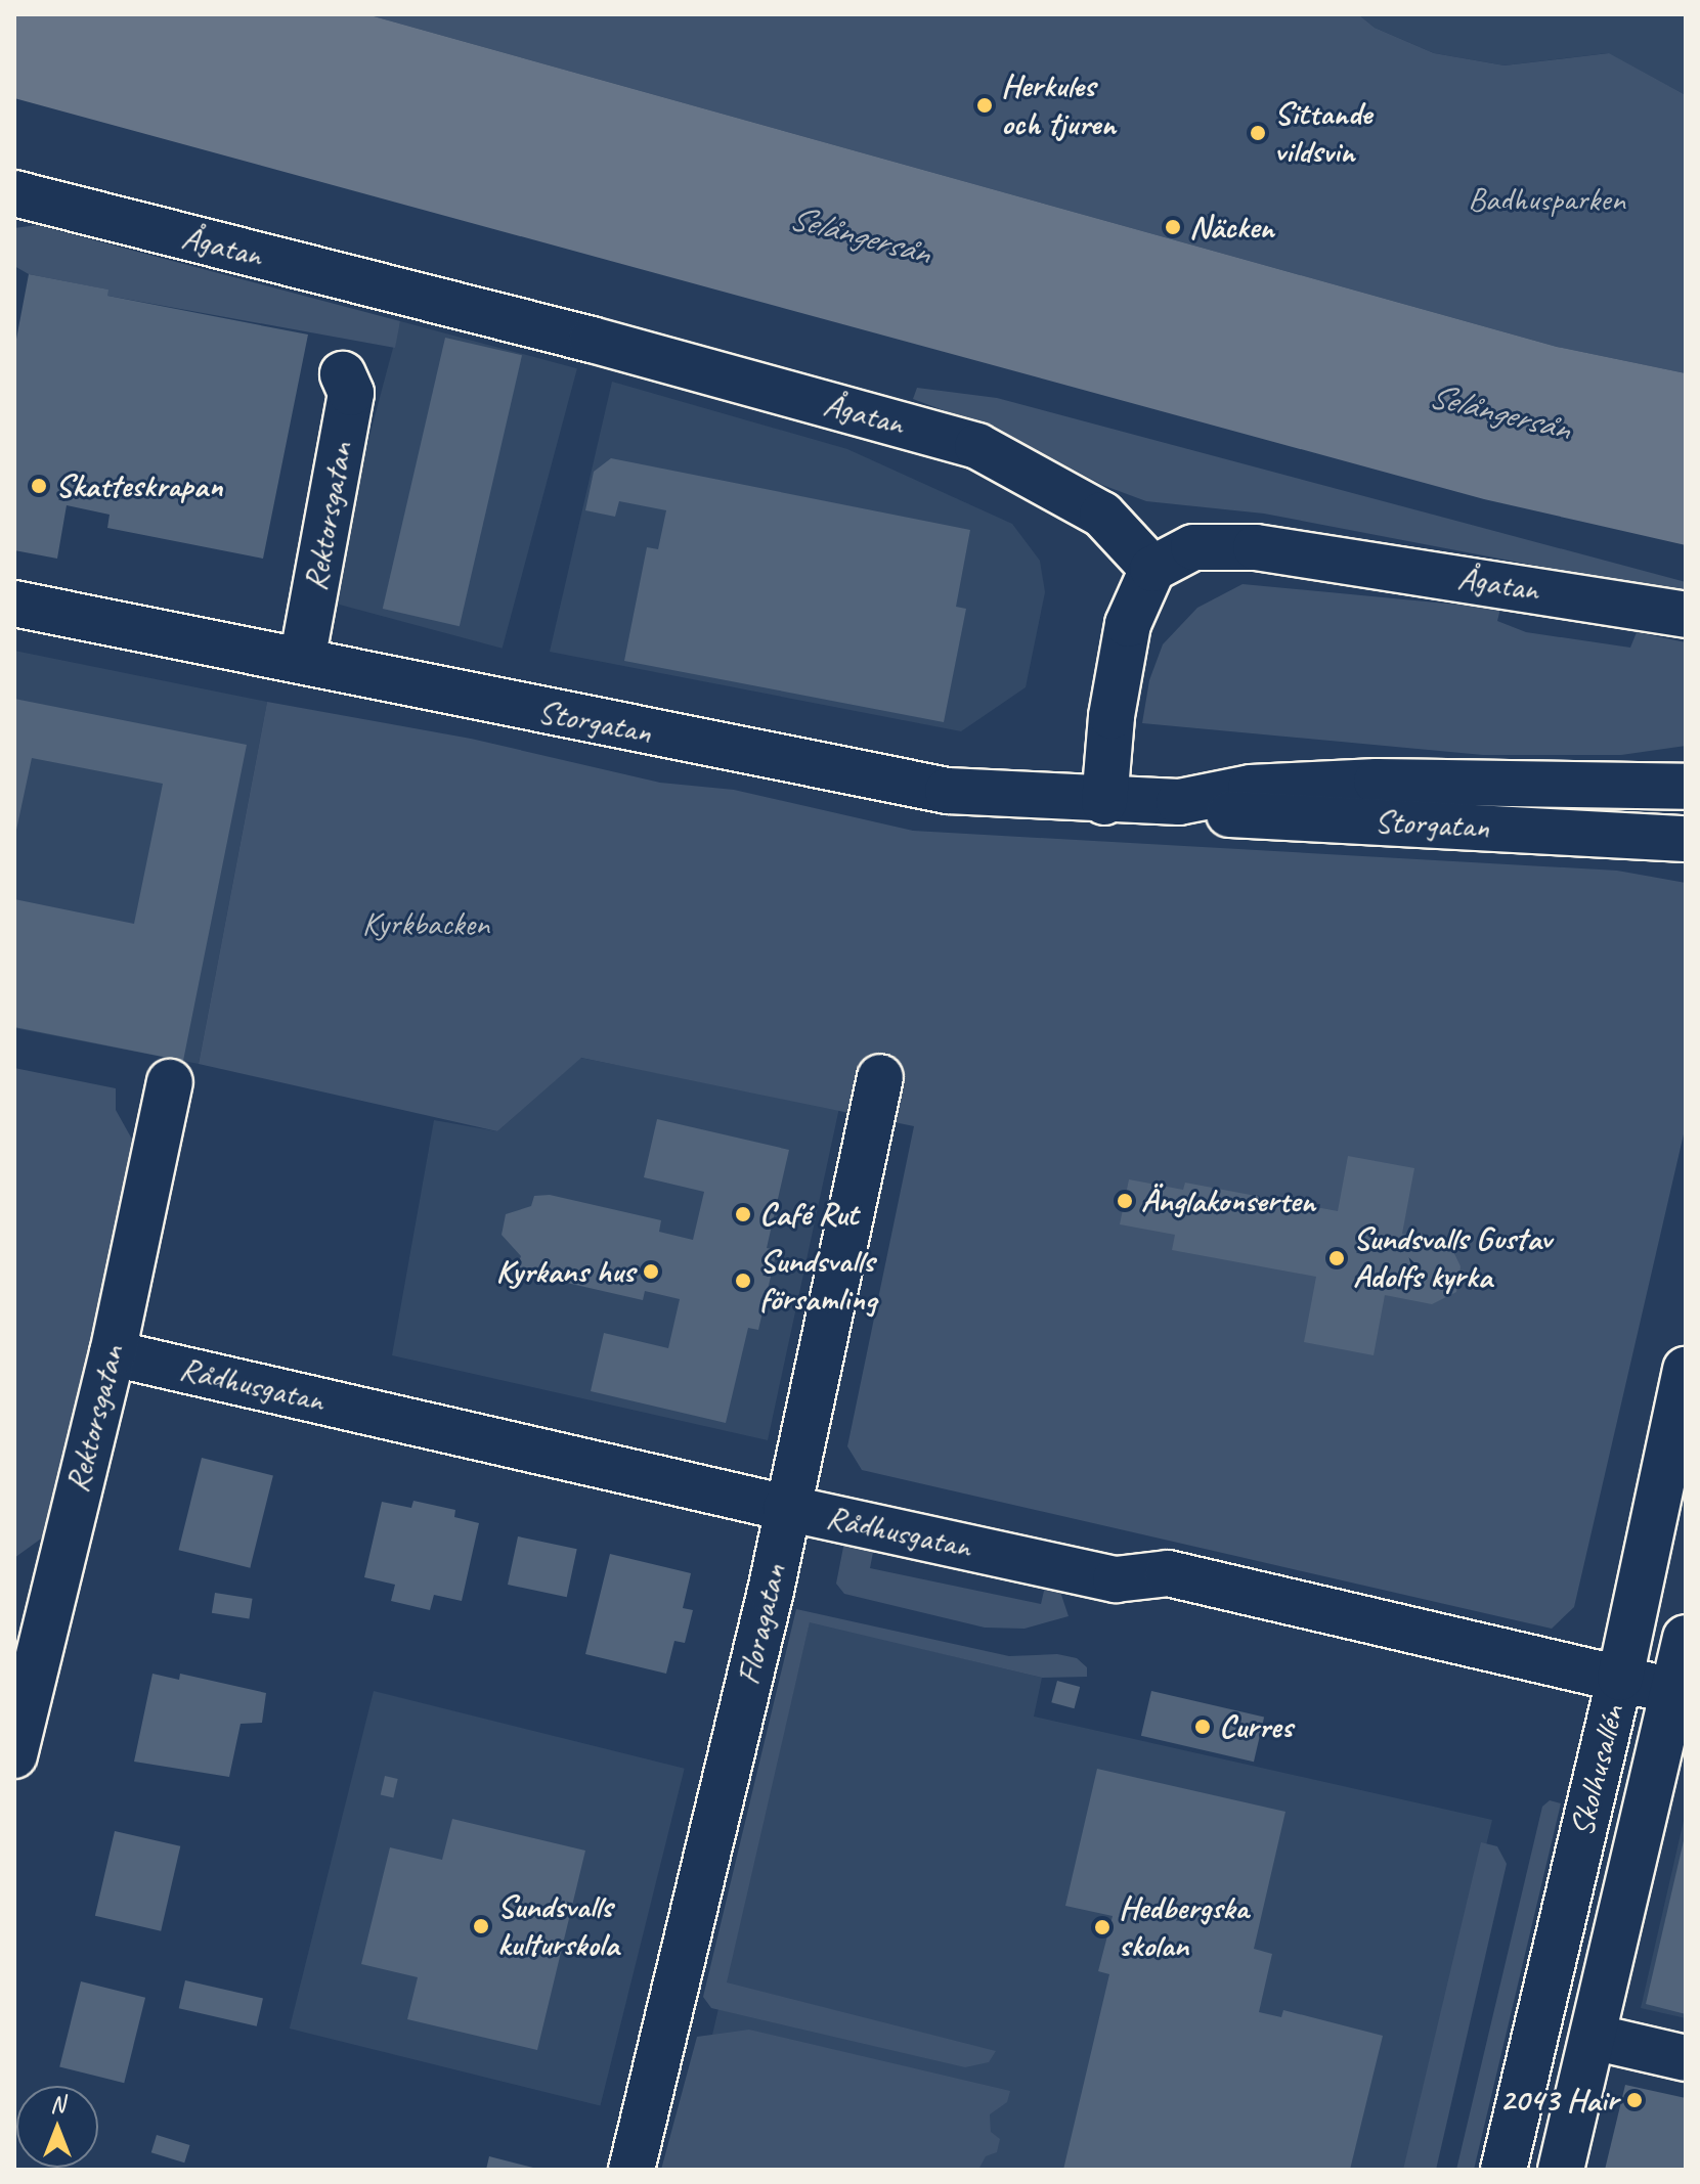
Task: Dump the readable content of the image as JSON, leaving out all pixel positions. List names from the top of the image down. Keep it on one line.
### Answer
{"streets":{"street":["Ågatan","Rektorsgatan","Storgatan","Rådhusgatan","Floragatan","Skolhusallén"]},"crossings":[["Rektorsgatan","Storgatan"],["Rektorsgatan","Rådhusgatan"],["Rådhusgatan","Floragatan"],["Rådhusgatan","Skolhusallén"]],"water":["Selångersån"],"parks":["Badhusparken","Kyrkbacken"],"places":["Herkules och tjuren","Sittande vildsvin","Näcken","Skatteskrapan","Änglakonserten","Café Rut","Sundsvalls Gustav Adolfs kyrka","Kyrkans hus","Sundsvalls församling","Curres","Sundsvalls kulturskola","Hedbergska skolan","2043 Hair"],"north":"top"}
